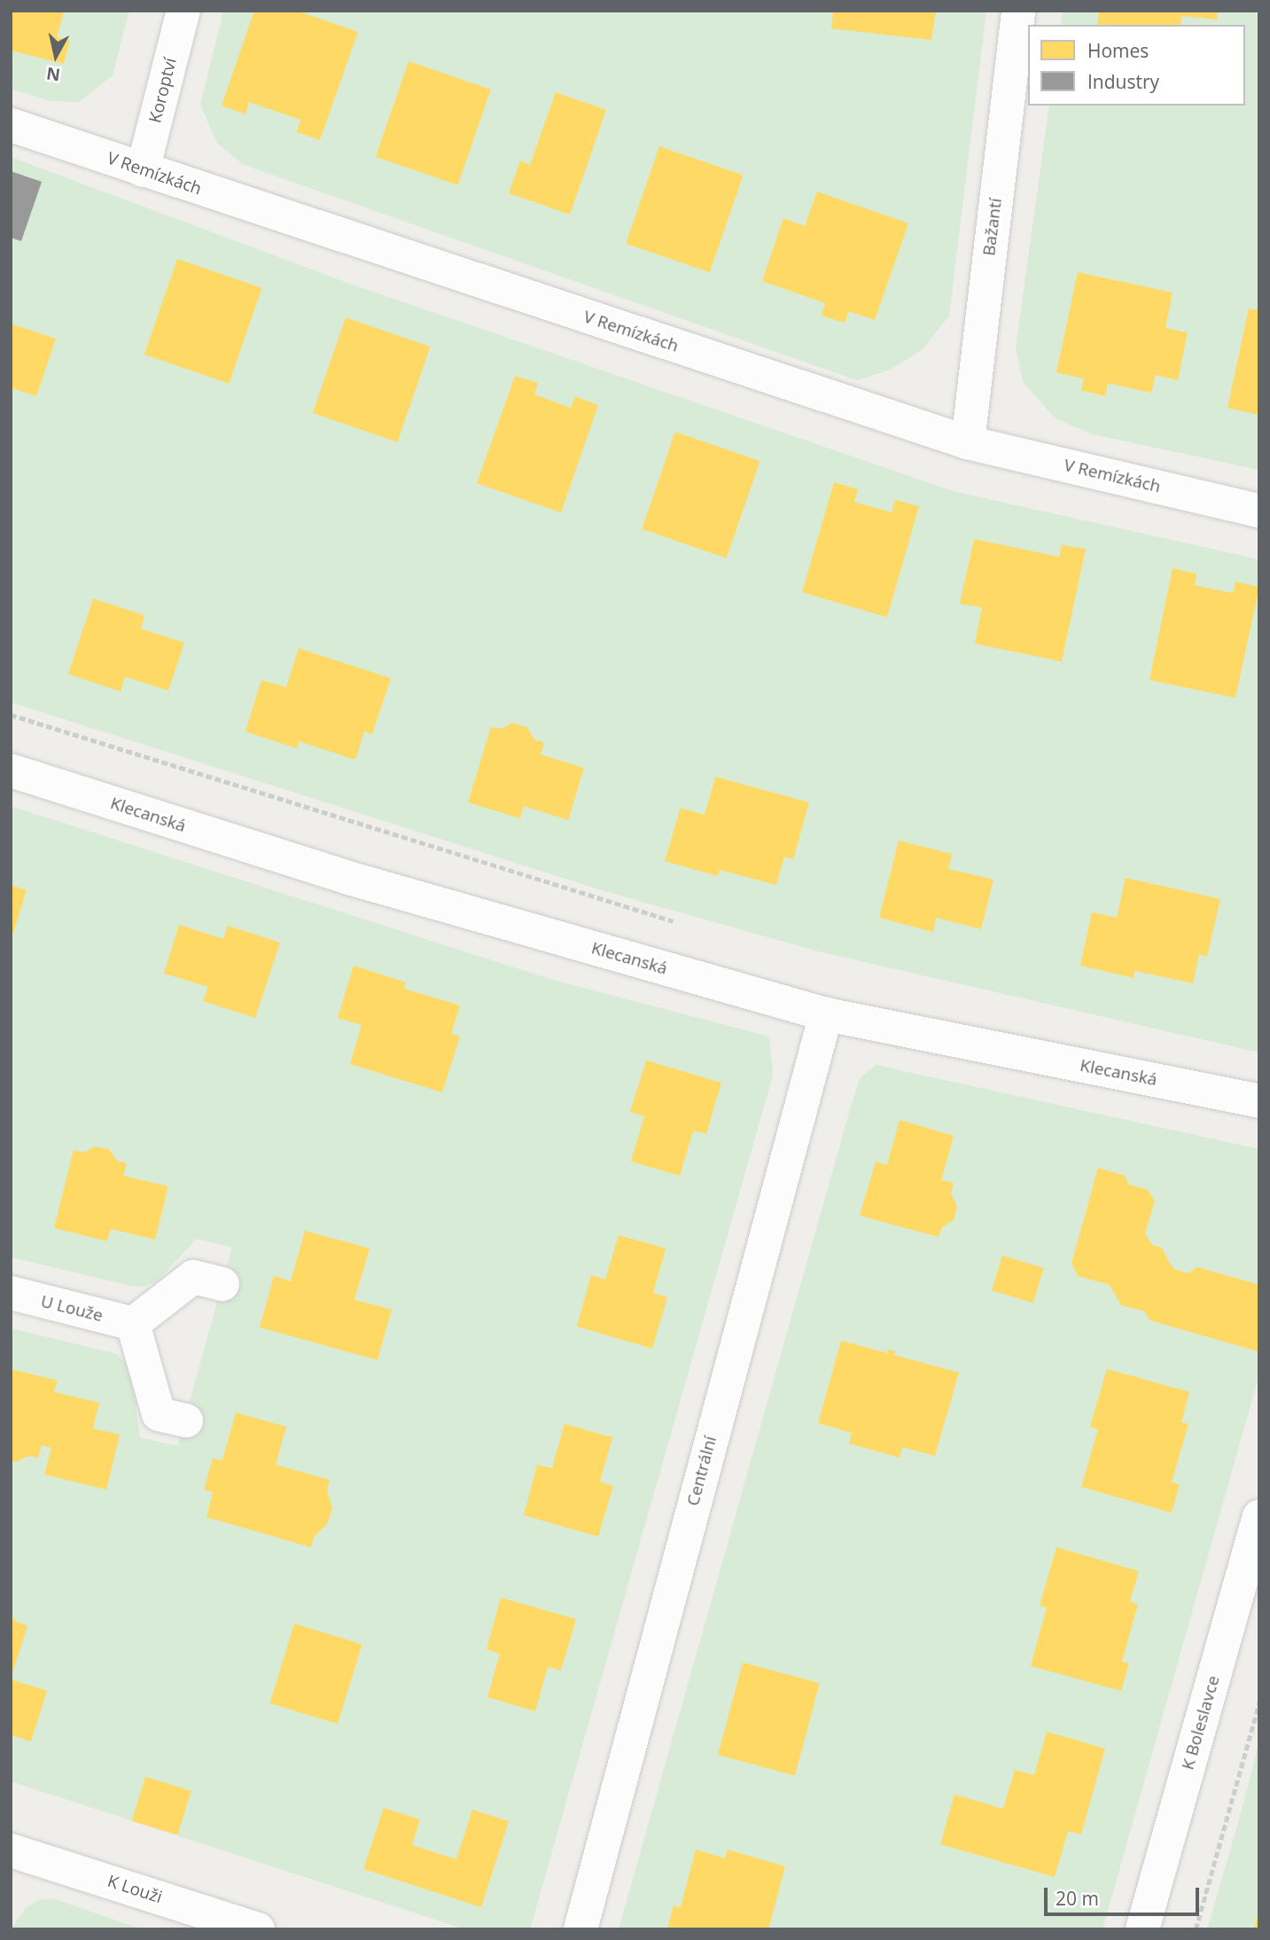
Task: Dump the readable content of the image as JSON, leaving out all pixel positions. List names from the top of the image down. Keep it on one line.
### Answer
{"streets":{"street":["Koroptví","V Remízkách","Bažantí","Klecanská","U Louže","Centrální","K Boleslavce","K Louži"]},"crossings":[["Koroptví","V Remízkách"],["V Remízkách","Bažantí"],["Klecanská","Centrální"]],"legend":["Homes","Industry"],"scale_bar":"20 m","north":"bottom"}
